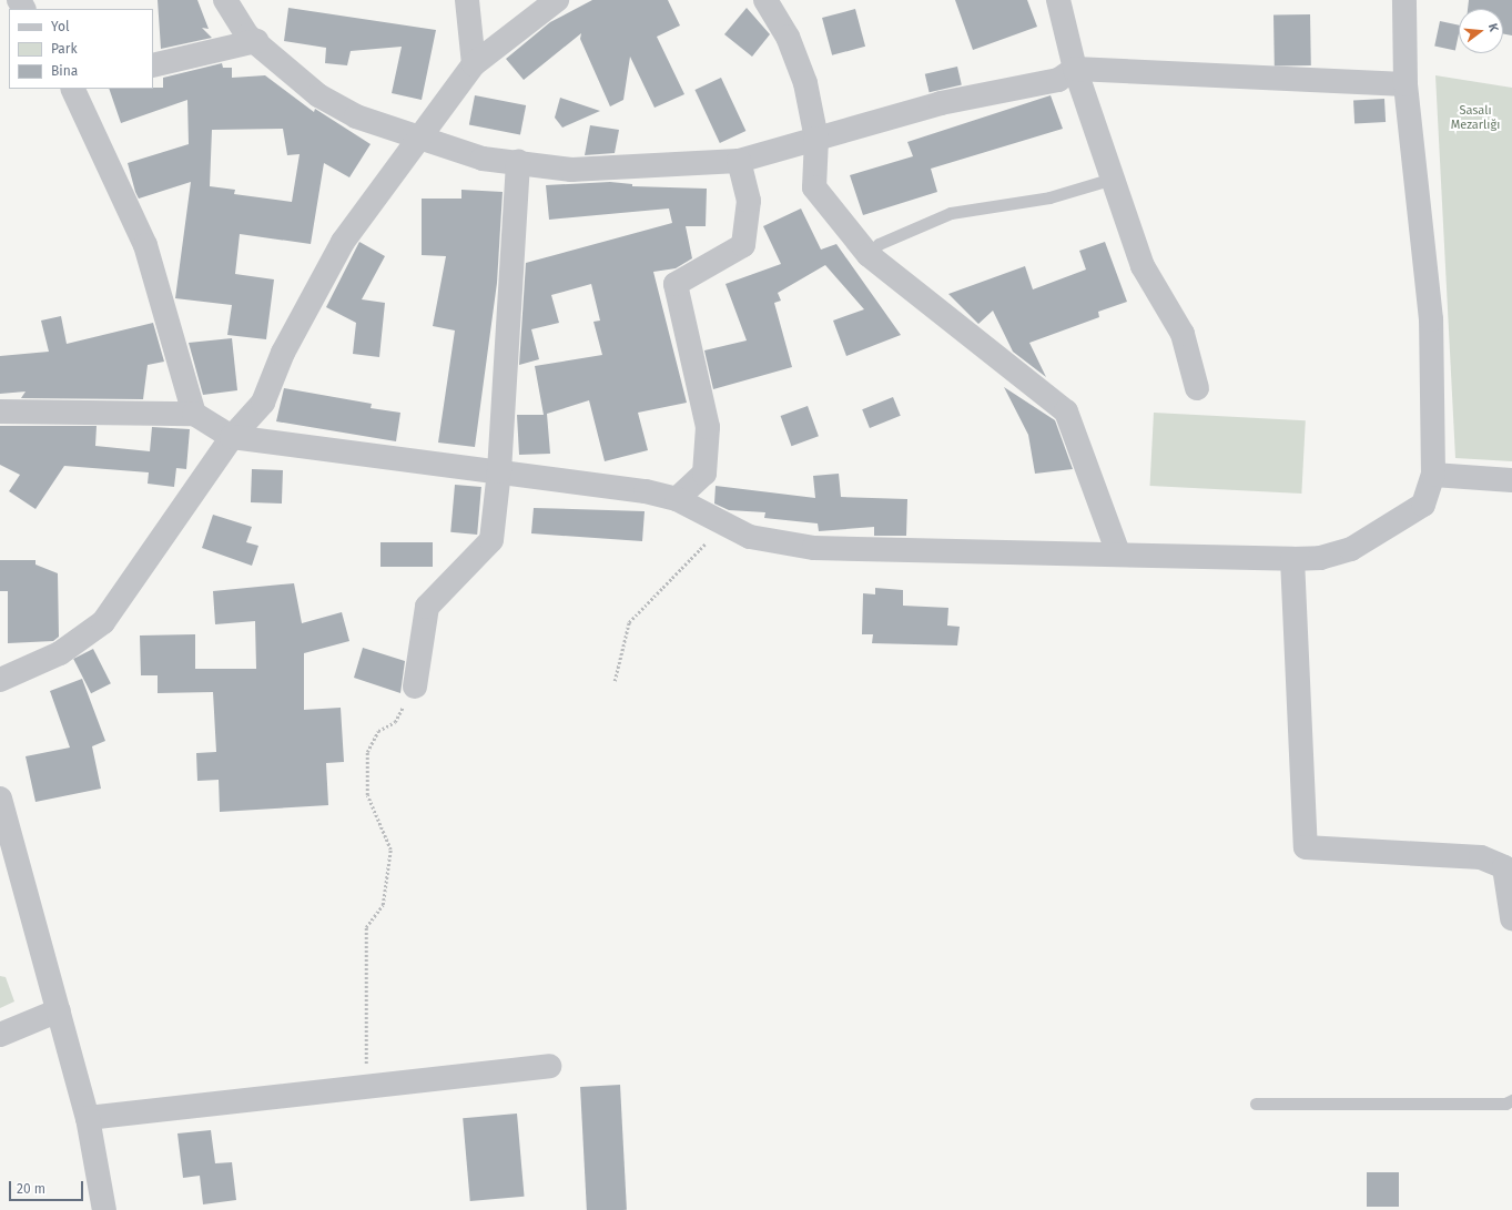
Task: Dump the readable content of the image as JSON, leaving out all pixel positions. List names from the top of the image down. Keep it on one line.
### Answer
{"parks":["Sasalı Mezarlığı"],"legend":["Yol","Park","Bina"],"scale_bar":"20 m","north":"right"}
